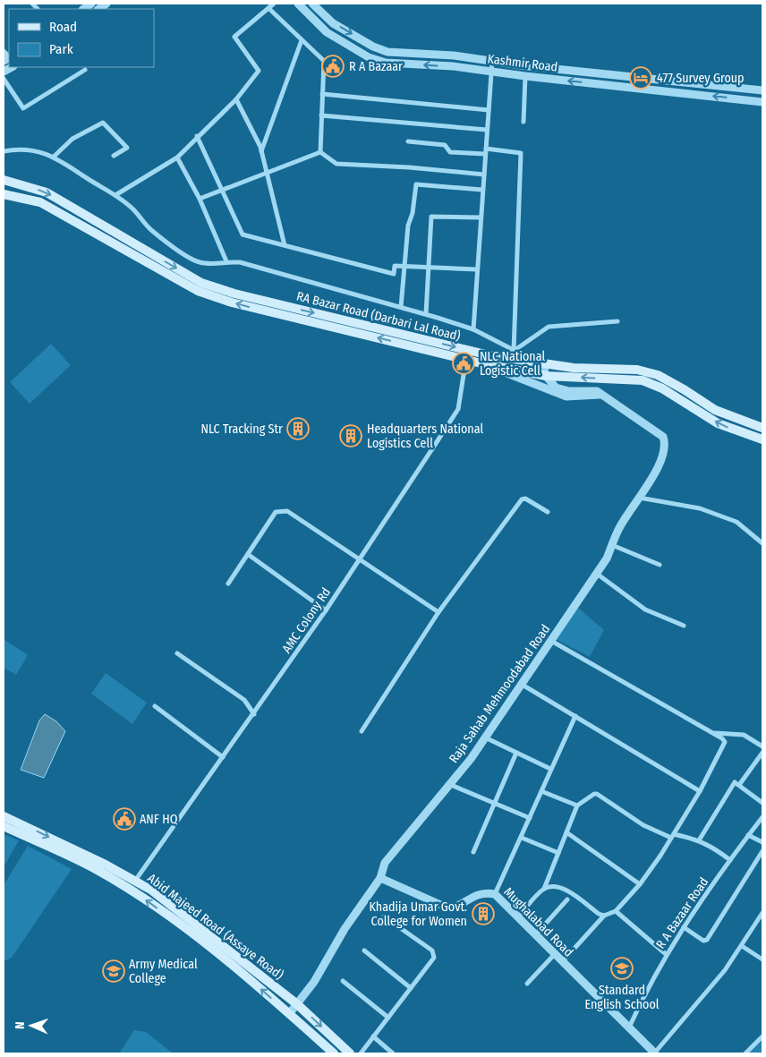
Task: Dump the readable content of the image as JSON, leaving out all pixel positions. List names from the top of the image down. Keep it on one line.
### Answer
{"streets":{"main road":["RA Bazar Road (Darbari Lal Road)","Abid Majeed Road (Assaye Road)"],"street":["Kashmir Road","AMC Colony Rd","Raja Sahab Mehmoodabad Road","R A Bazaar Road","Mughalabad Road"]},"crossings":[["RA Bazar Road (Darbari Lal Road)","AMC Colony Rd"],["AMC Colony Rd","Abid Majeed Road (Assaye Road)"],["Raja Sahab Mehmoodabad Road","Mughalabad Road"],["Raja Sahab Mehmoodabad Road","Abid Majeed Road (Assaye Road)"],["R A Bazaar Road","Mughalabad Road"]],"places":{"public building":["R A Bazaar","NLC National Logistic Cell","ANF HQ"],"hotel":["477 Survey Group"],"building":["NLC Tracking Str","Headquarters National Logistics Cell","Khadija Umar Govt. College for Women"],"school or university":["Standard English School","Army Medical College"]},"legend":["Road","Park"],"north":"left"}
